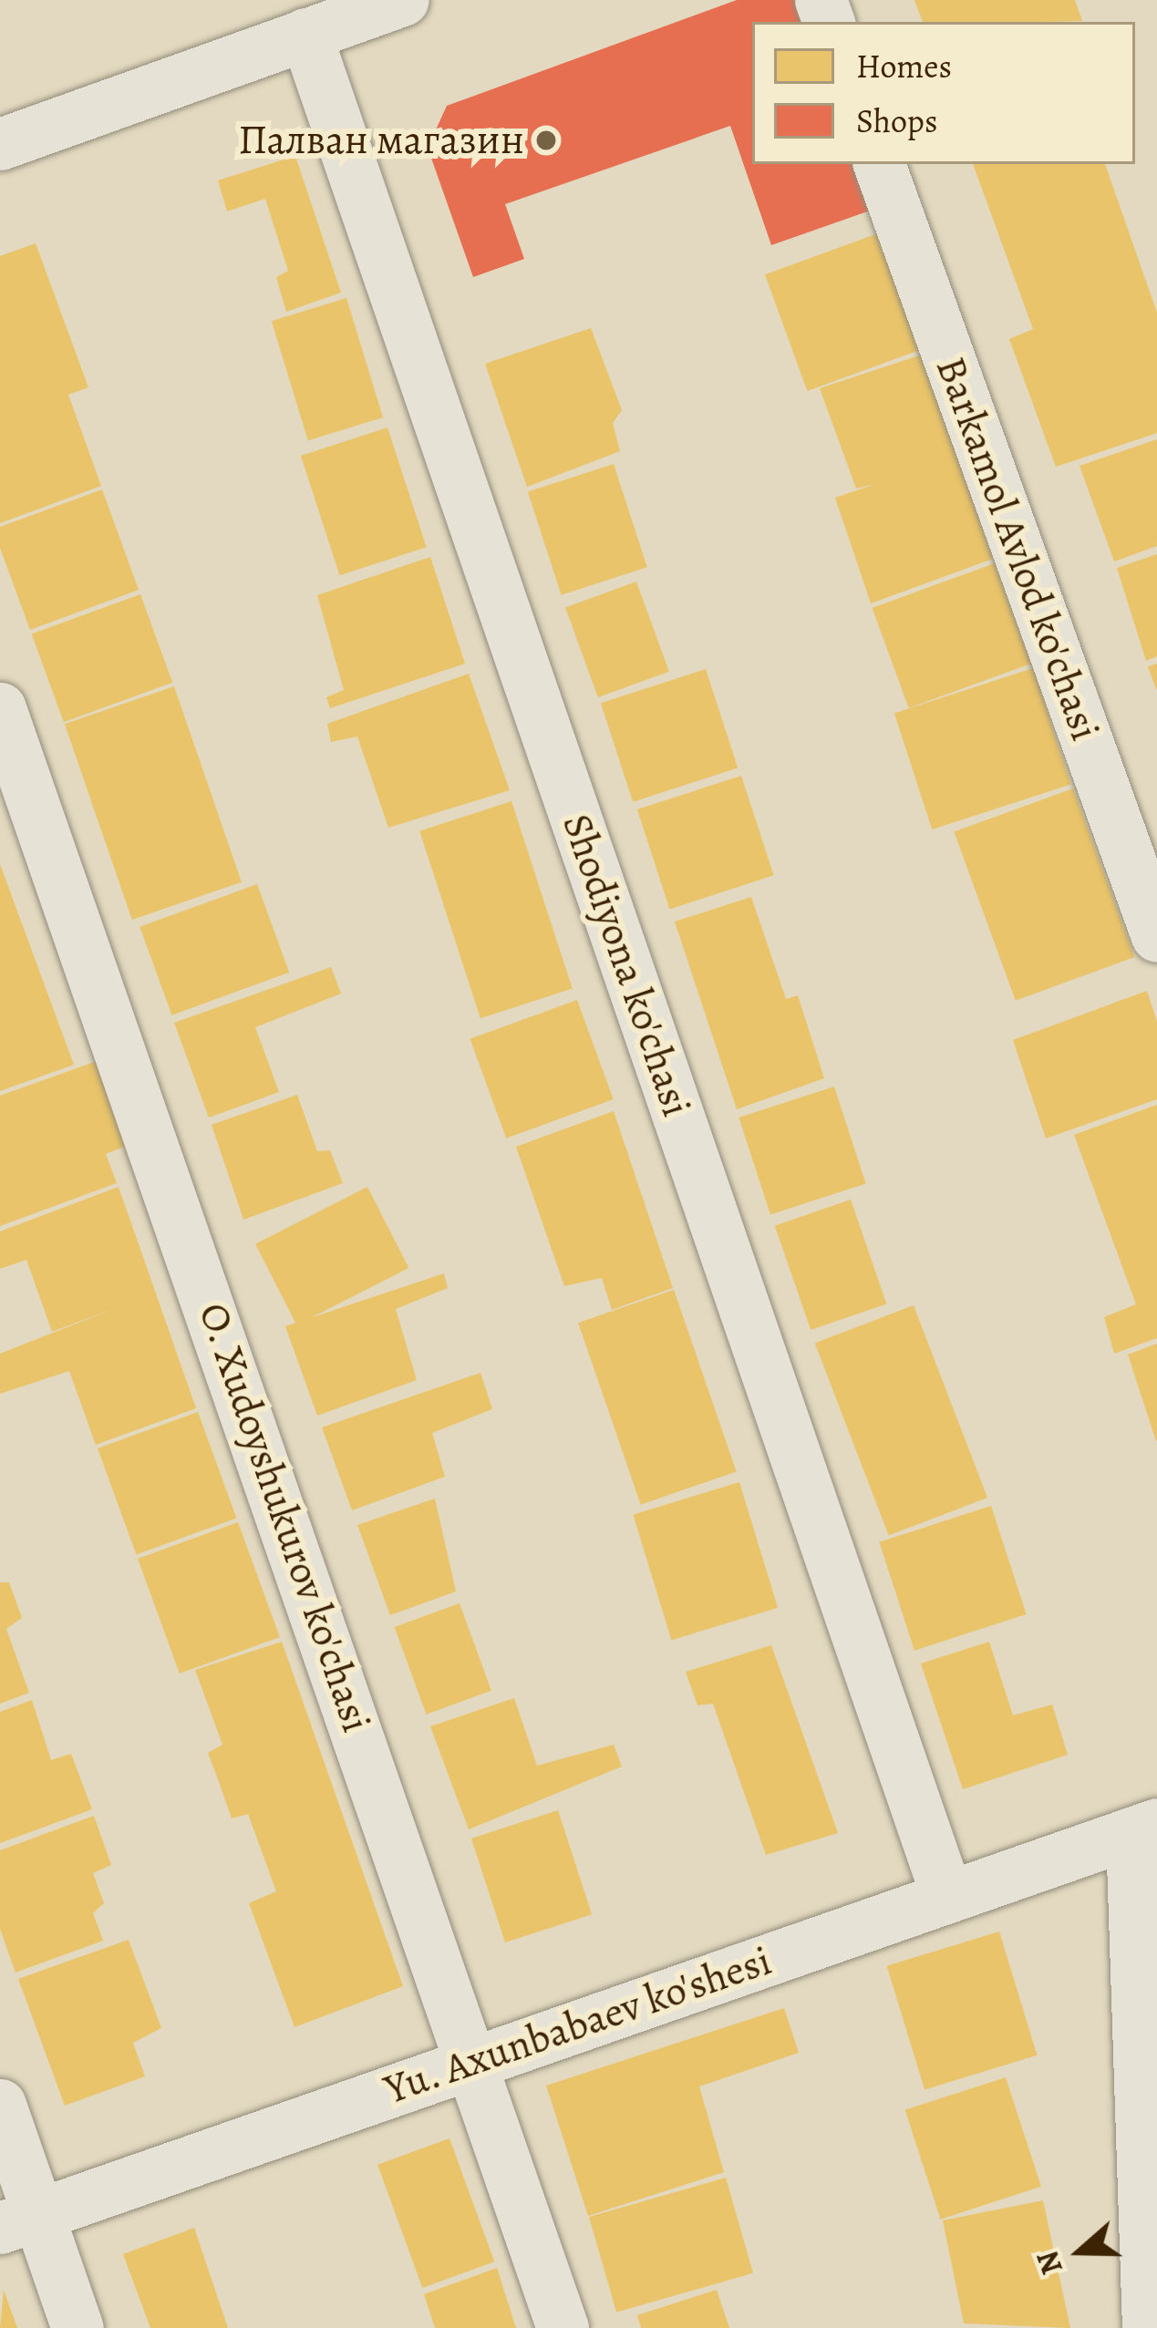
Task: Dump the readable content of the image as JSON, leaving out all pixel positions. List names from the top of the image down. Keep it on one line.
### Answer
{"streets":{"street":["Barkamol Avlod ko'chasi","Shodiyona ko'chasi","O. Xudoyshukurov ko'chasi","Yu. Axunbabaev ko'shesi"]},"crossings":[["Shodiyona ko'chasi","Yu. Axunbabaev ko'shesi"],["O. Xudoyshukurov ko'chasi","Yu. Axunbabaev ko'shesi"]],"places":["Палван магазин"],"legend":["Homes","Shops"],"north":"left"}
